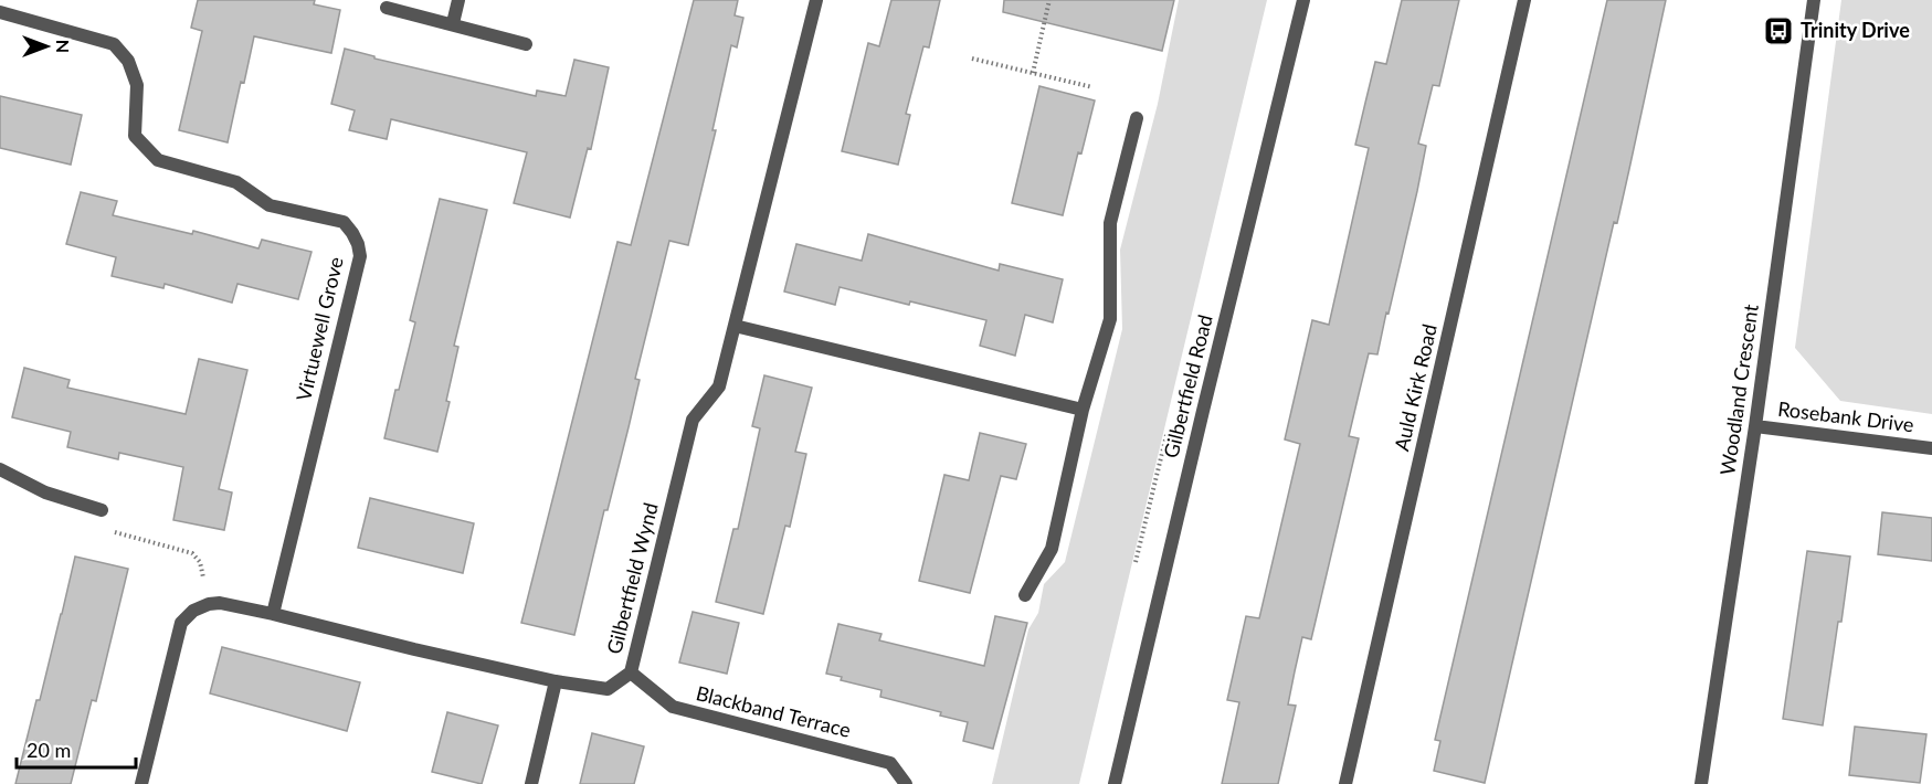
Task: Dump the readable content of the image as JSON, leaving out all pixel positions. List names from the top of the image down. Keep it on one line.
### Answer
{"streets":{"street":["Virtuewell Grove","Gilbertfield Road","Auld Kirk Road","Woodland Crescent","Rosebank Drive","Gilbertfield Wynd","Blackband Terrace"]},"crossings":[["Virtuewell Grove","Gilbertfield Wynd"],["Woodland Crescent","Rosebank Drive"],["Gilbertfield Wynd","Blackband Terrace"]],"places":{"bus stop":["Trinity Drive"]},"scale_bar":"20 m","north":"right"}
